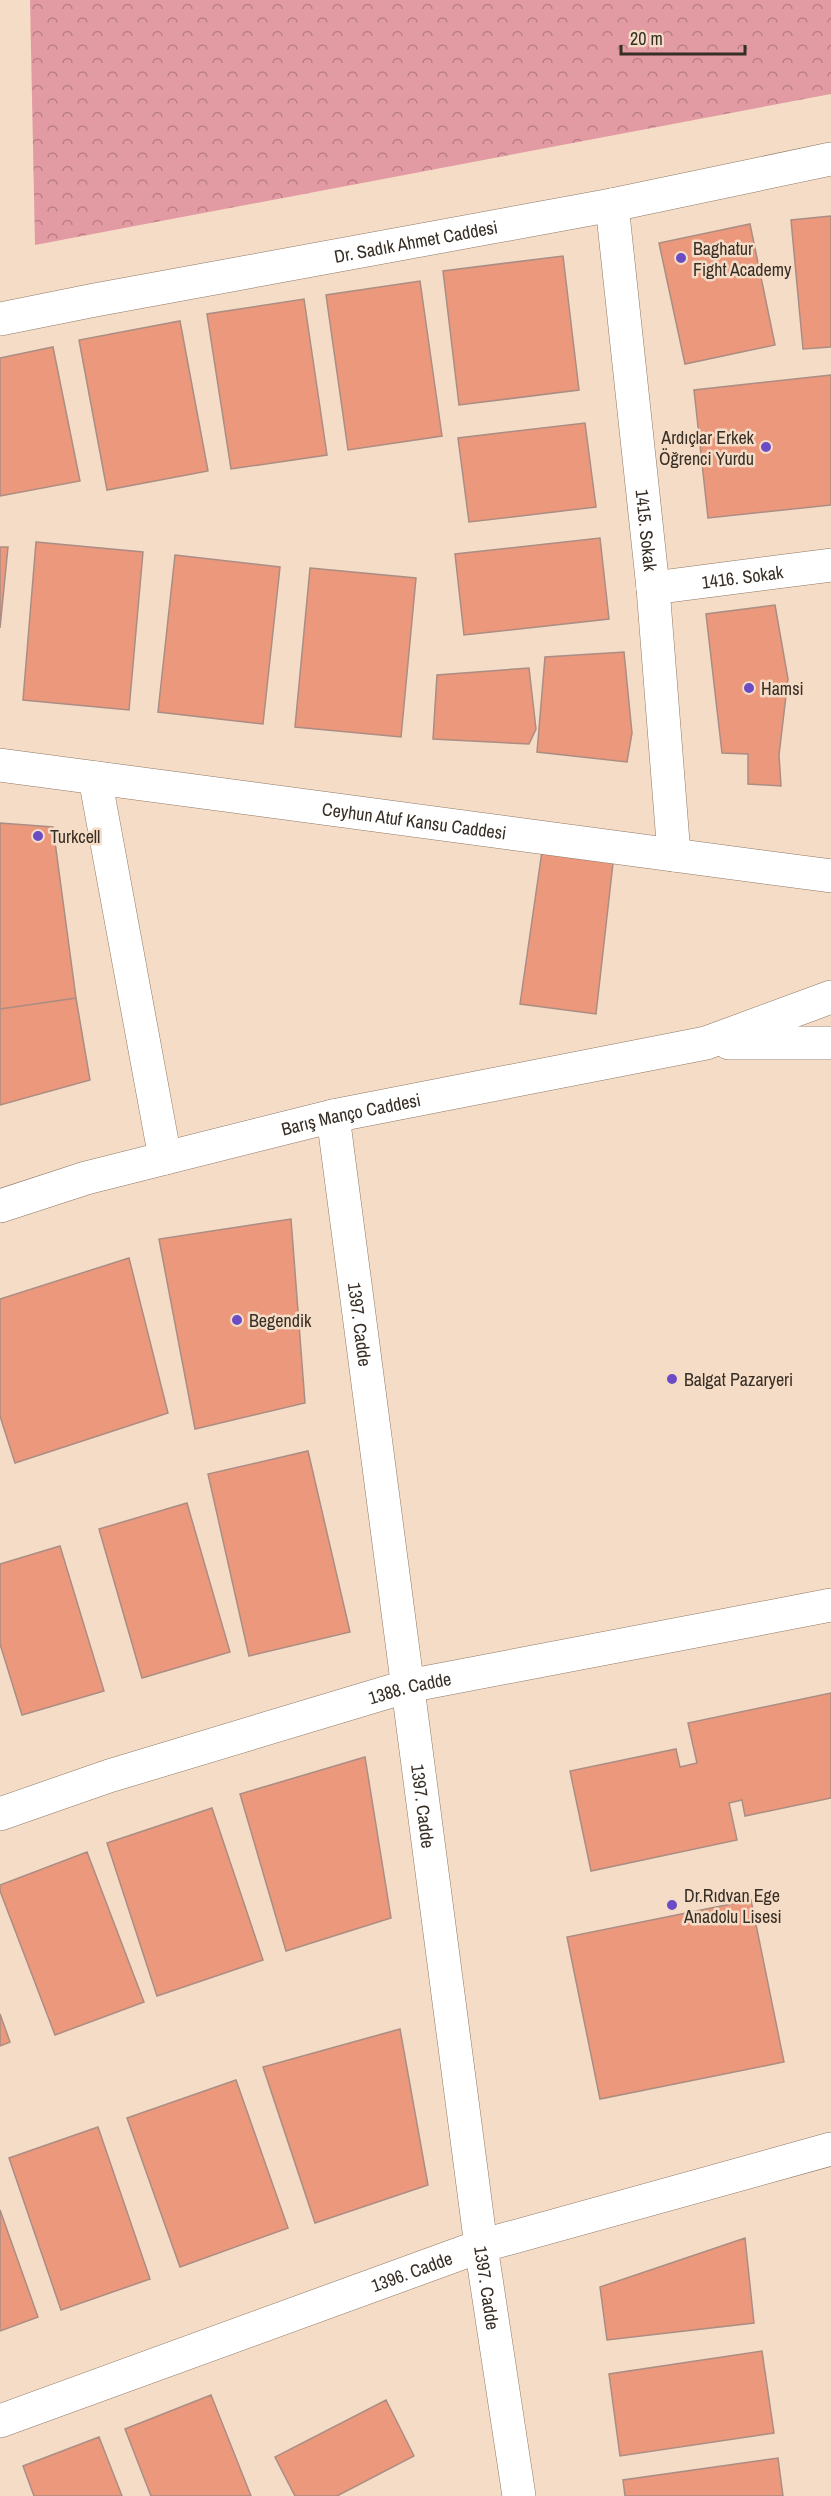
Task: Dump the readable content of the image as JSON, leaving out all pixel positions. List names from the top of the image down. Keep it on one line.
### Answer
{"streets":{"street":["Dr. Sadık Ahmet Caddesi","1415. Sokak","1416. Sokak","Ceyhun Atuf Kansu Caddesi","Barış Manço Caddesi","1397. Cadde","1388. Cadde","1396. Cadde"]},"crossings":[["Dr. Sadık Ahmet Caddesi","1415. Sokak"],["1415. Sokak","1416. Sokak"],["1415. Sokak","Ceyhun Atuf Kansu Caddesi"],["Barış Manço Caddesi","1397. Cadde"],["1397. Cadde","1388. Cadde"],["1397. Cadde","1396. Cadde"]],"places":["Baghatur Fight Academy","Ardıçlar Erkek Öğrenci Yurdu","Hamsi","Turkcell","Begendik","Balgat Pazaryeri","Dr.Rıdvan Ege Anadolu Lisesi"],"scale_bar":"20 m"}
